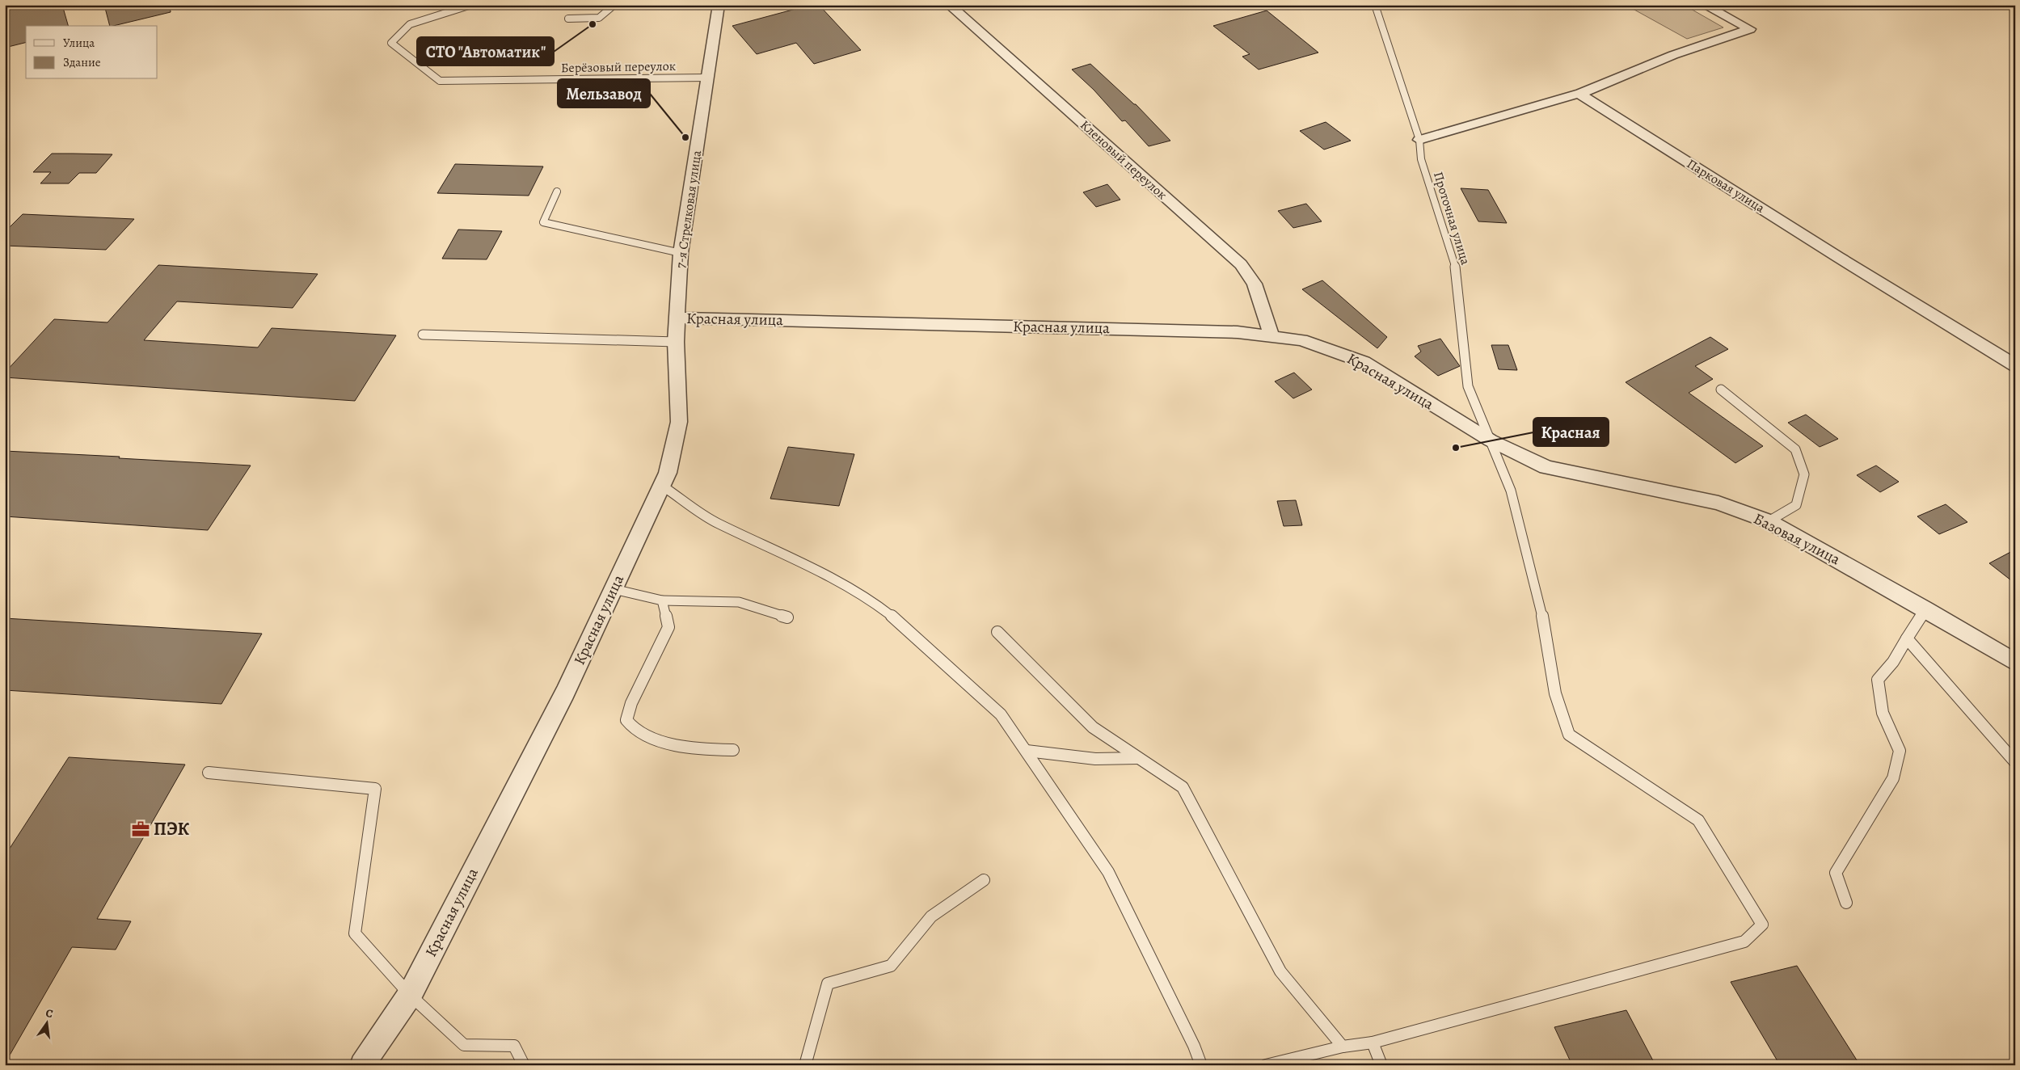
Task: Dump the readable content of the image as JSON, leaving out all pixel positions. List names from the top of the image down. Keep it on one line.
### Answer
{"streets":{"street":["Кленовый переулок","Парковая улица","7-я Стрелковая улица","Красная улица","Базовая улица"],"lane":["Берёзовый переулок","Проточная улица"]},"crossings":[["Берёзовый переулок","7-я Стрелковая улица"],["Кленовый переулок","Красная улица"],["7-я Стрелковая улица","Красная улица"],["Проточная улица","Красная улица"],["Проточная улица","Базовая улица"],["Красная улица","Базовая улица"]],"places":{"other":["СТО \"Автоматик\"","Мельзавод","Красная"],"office":["ПЭК"]},"legend":["Улица","Здание"],"north":"top"}
